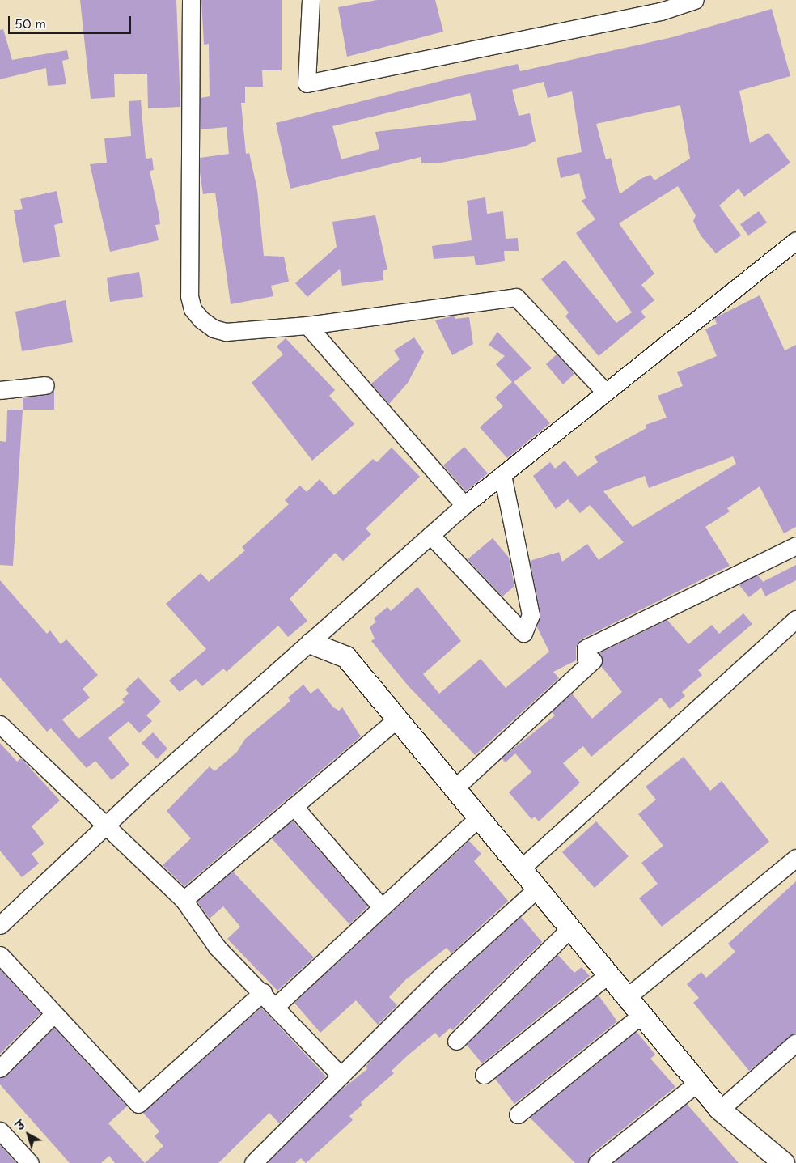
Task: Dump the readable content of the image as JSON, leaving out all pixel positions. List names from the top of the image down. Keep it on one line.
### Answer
{"scale_bar":"50 m","north":"top left"}
